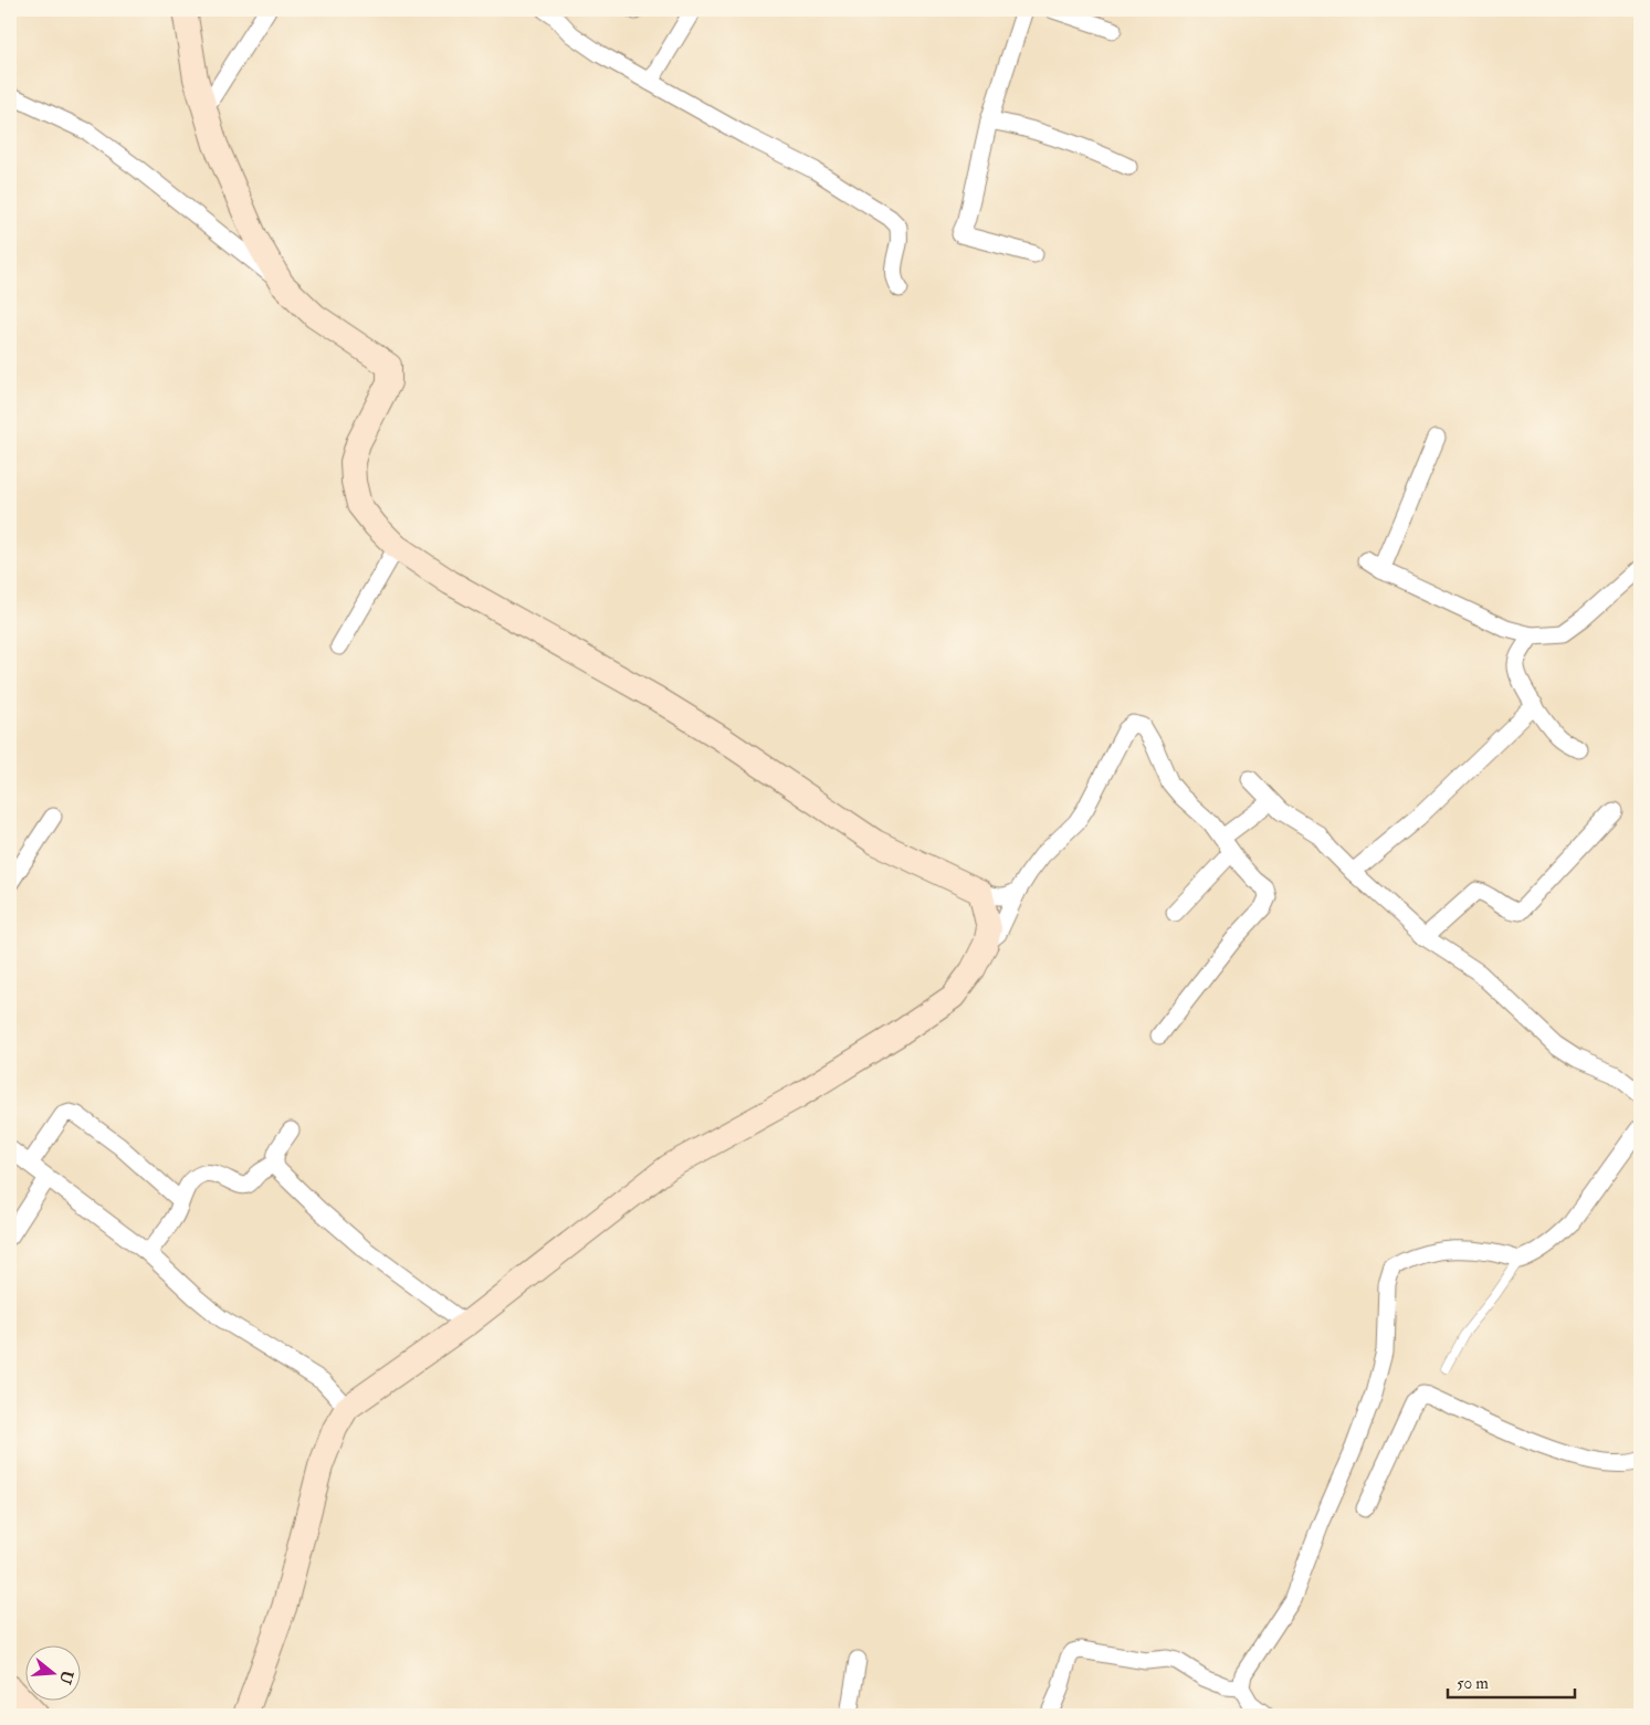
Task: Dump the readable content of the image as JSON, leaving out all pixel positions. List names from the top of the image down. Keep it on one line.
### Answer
{"scale_bar":"50 m","north":"right"}
